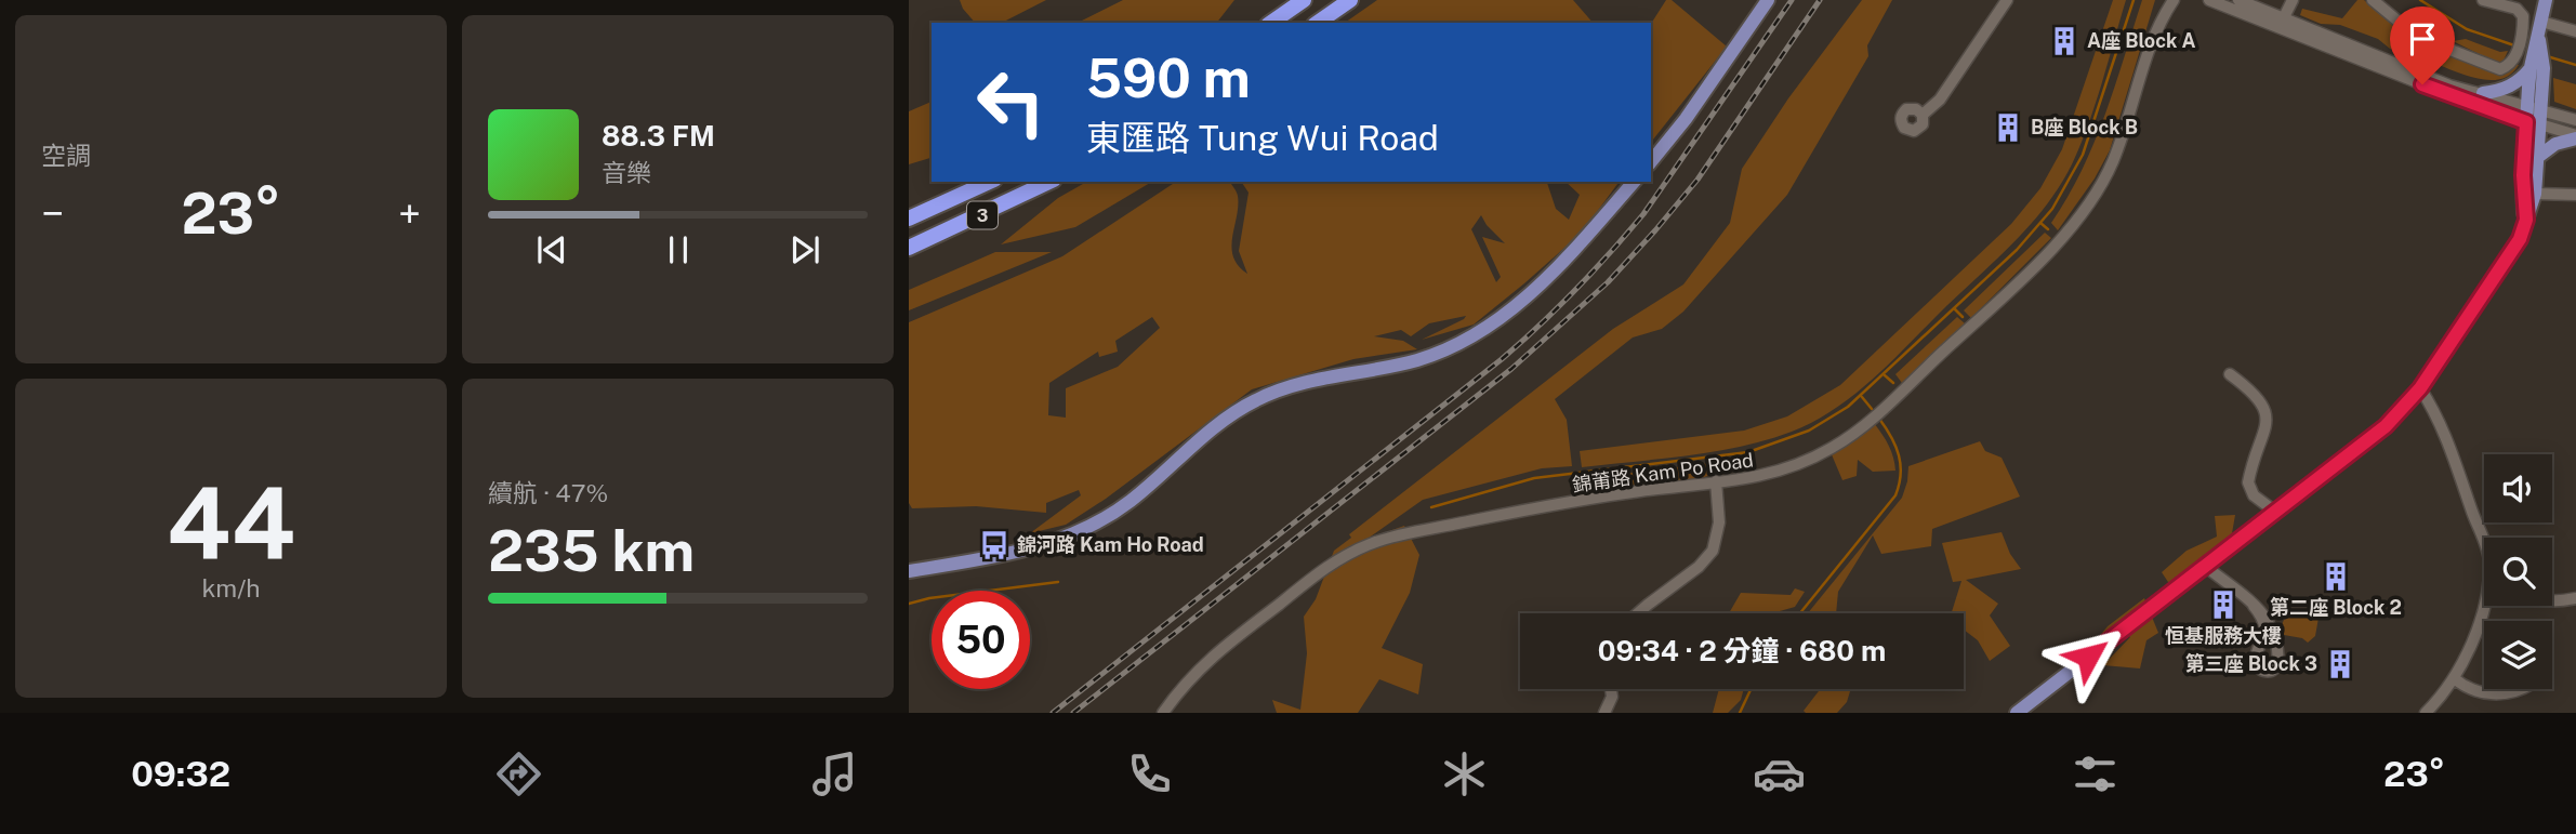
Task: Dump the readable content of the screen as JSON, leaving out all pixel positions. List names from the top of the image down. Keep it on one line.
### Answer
{"streets":{"highway":["3"],"street":["錦莆路 Kam Po Road"]},"places":{"building":["A座 Block A","B座 Block B","第二座 Block 2","恒基服務大樓","第三座 Block 3"],"bus stop":["錦河路 Kam Ho Road"]},"page":{"tile":["空調",["44","km/h"],["續航 · 47%","235 km"]],"turn":["590 m","東匯路 Tung Wui Road"],"song":["88.3 FM","音樂"],"heat":["−","23°","+"],"limit":"50","trip":"09:34 · 2 分鐘 · 680 m","tabs":["09:32","23°"]}}
